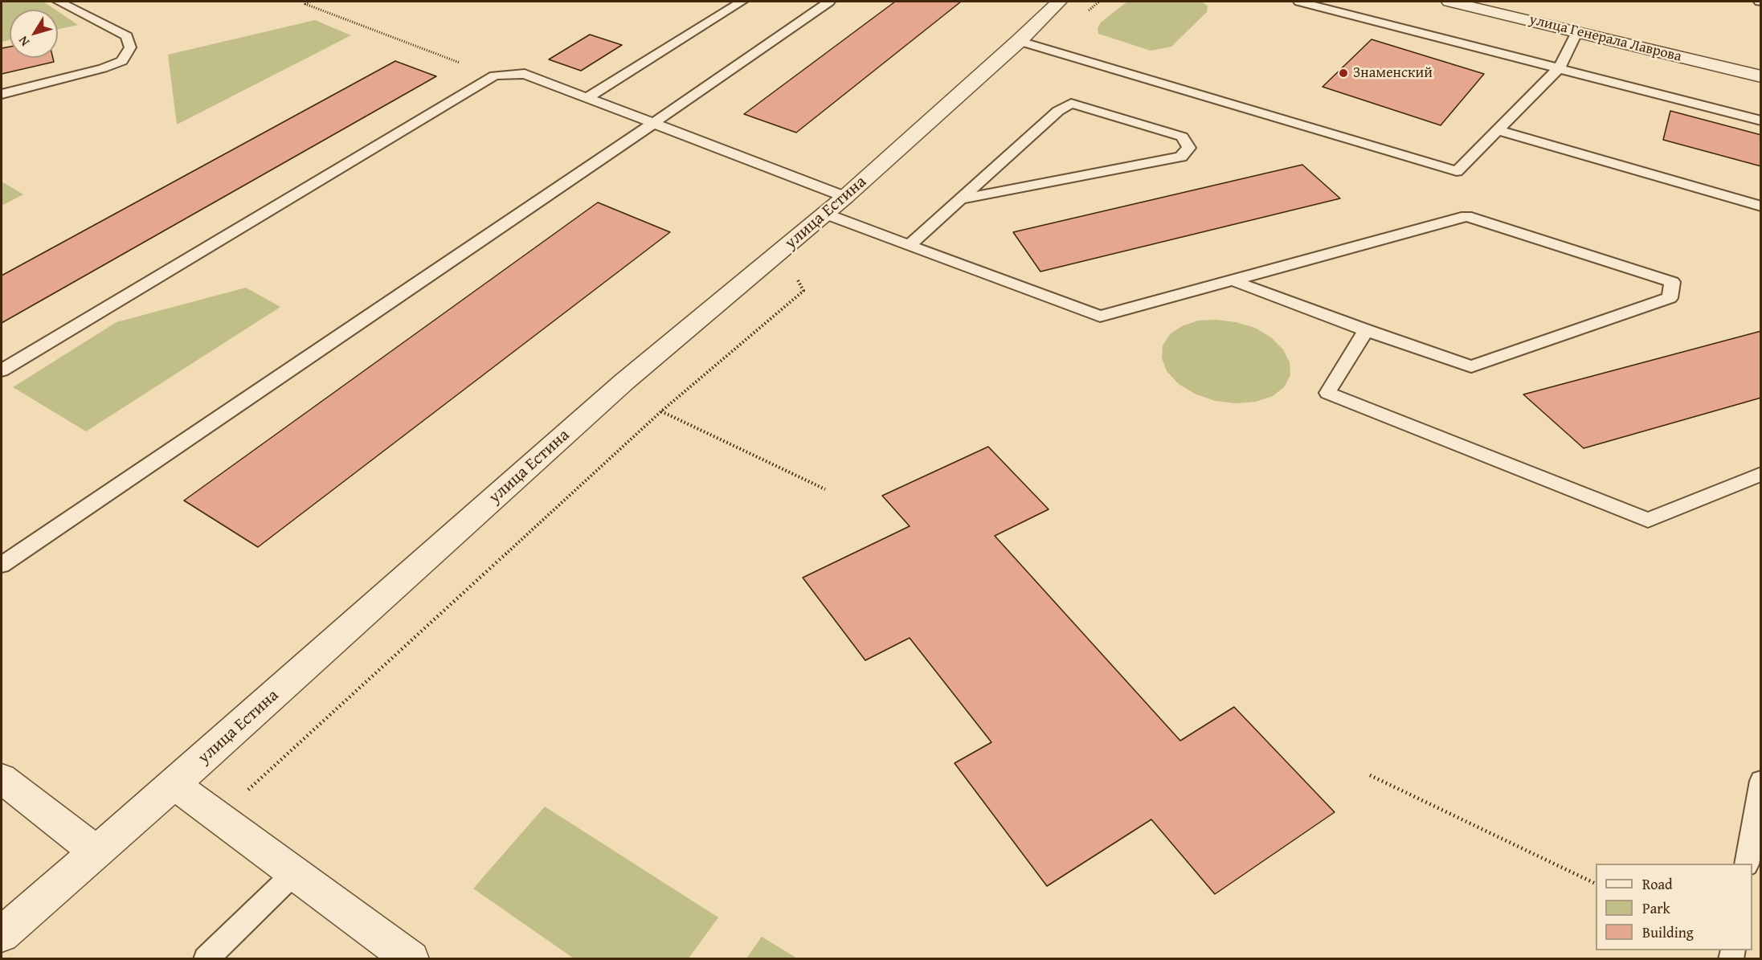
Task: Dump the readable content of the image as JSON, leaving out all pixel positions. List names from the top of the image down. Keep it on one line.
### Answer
{"streets":{"street":["улица Генерала Лаврова","улица Естина"]},"places":["Знаменский"],"legend":["Road","Park","Building"],"north":"bottom left"}
